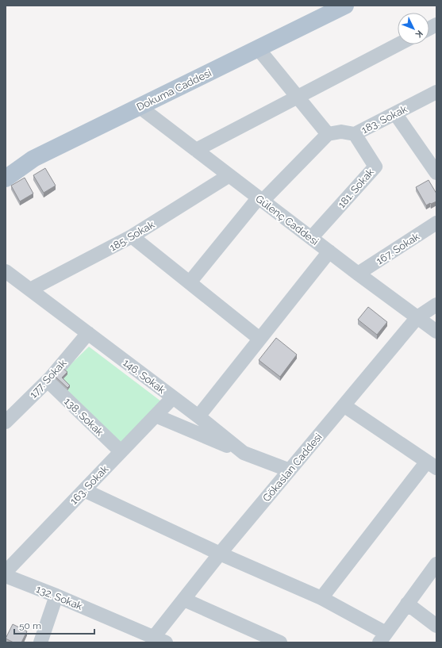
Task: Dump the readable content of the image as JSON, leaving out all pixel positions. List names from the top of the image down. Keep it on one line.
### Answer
{"streets":{"main road":["Dokuma Caddesi"],"street":["183. Sokak","181. Sokak","Gülenç Caddesi","185. Sokak","167. Sokak","146. Sokak","177. Sokak","138. Sokak","Gökaslan Caddesi","163. Sokak","132. Sokak"]},"crossings":[["Dokuma Caddesi","Gülenç Caddesi"],["183. Sokak","181. Sokak"],["181. Sokak","Gülenç Caddesi"],["Gülenç Caddesi","185. Sokak"],["Gülenç Caddesi","167. Sokak"],["Gülenç Caddesi","Gökaslan Caddesi"],["185. Sokak","146. Sokak"],["146. Sokak","177. Sokak"],["146. Sokak","Gökaslan Caddesi"],["146. Sokak","163. Sokak"],["177. Sokak","138. Sokak"],["138. Sokak","163. Sokak"],["Gökaslan Caddesi","132. Sokak"]],"scale_bar":"50 m","north":"bottom right"}
